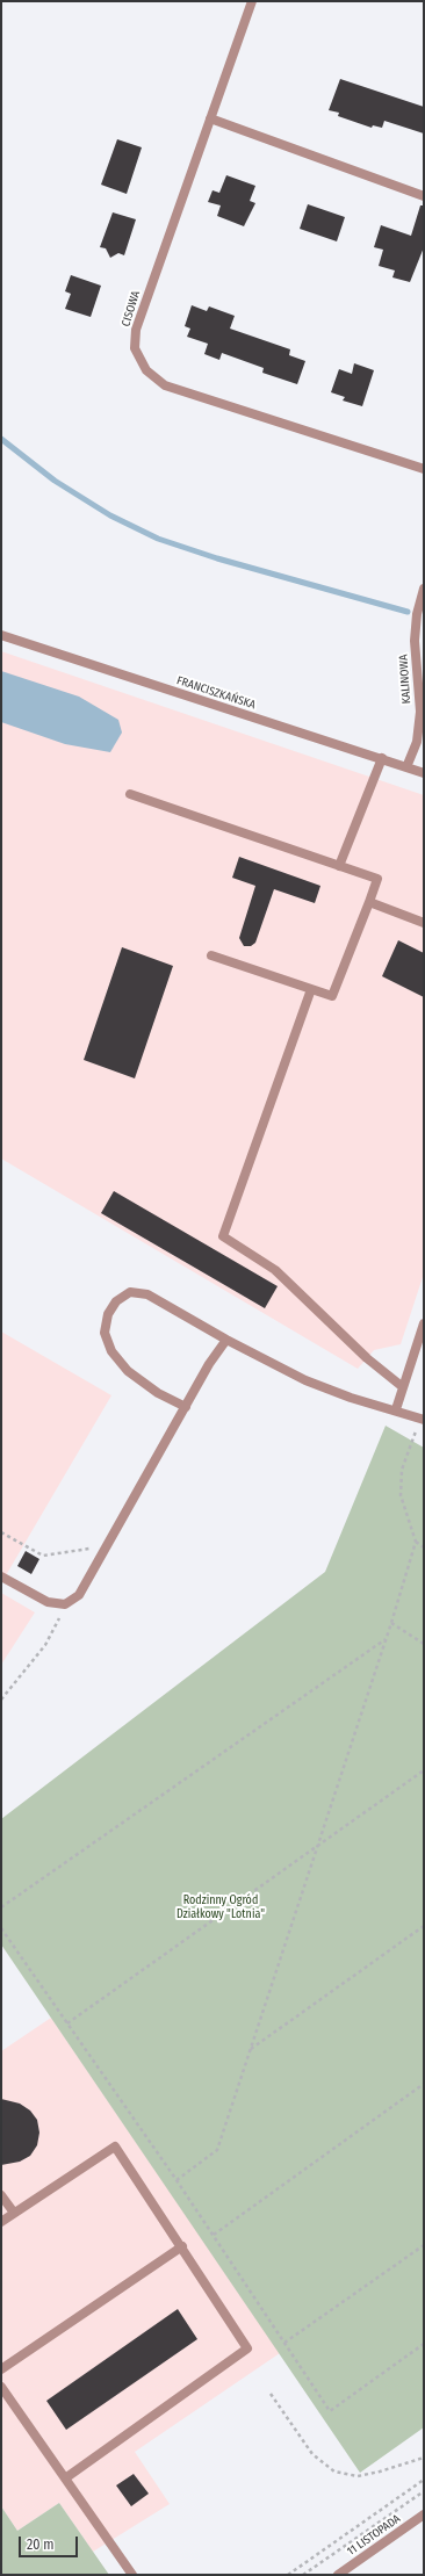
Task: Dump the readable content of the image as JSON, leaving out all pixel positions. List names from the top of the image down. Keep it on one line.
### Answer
{"streets":{"street":["CISOWA","KALINOWA","FRANCISZKAŃSKA","11 LISTOPADA"]},"crossings":[["KALINOWA","FRANCISZKAŃSKA"]],"parks":["Rodzinny Ogród Działkowy \"Lotnia\""],"scale_bar":"20 m"}
